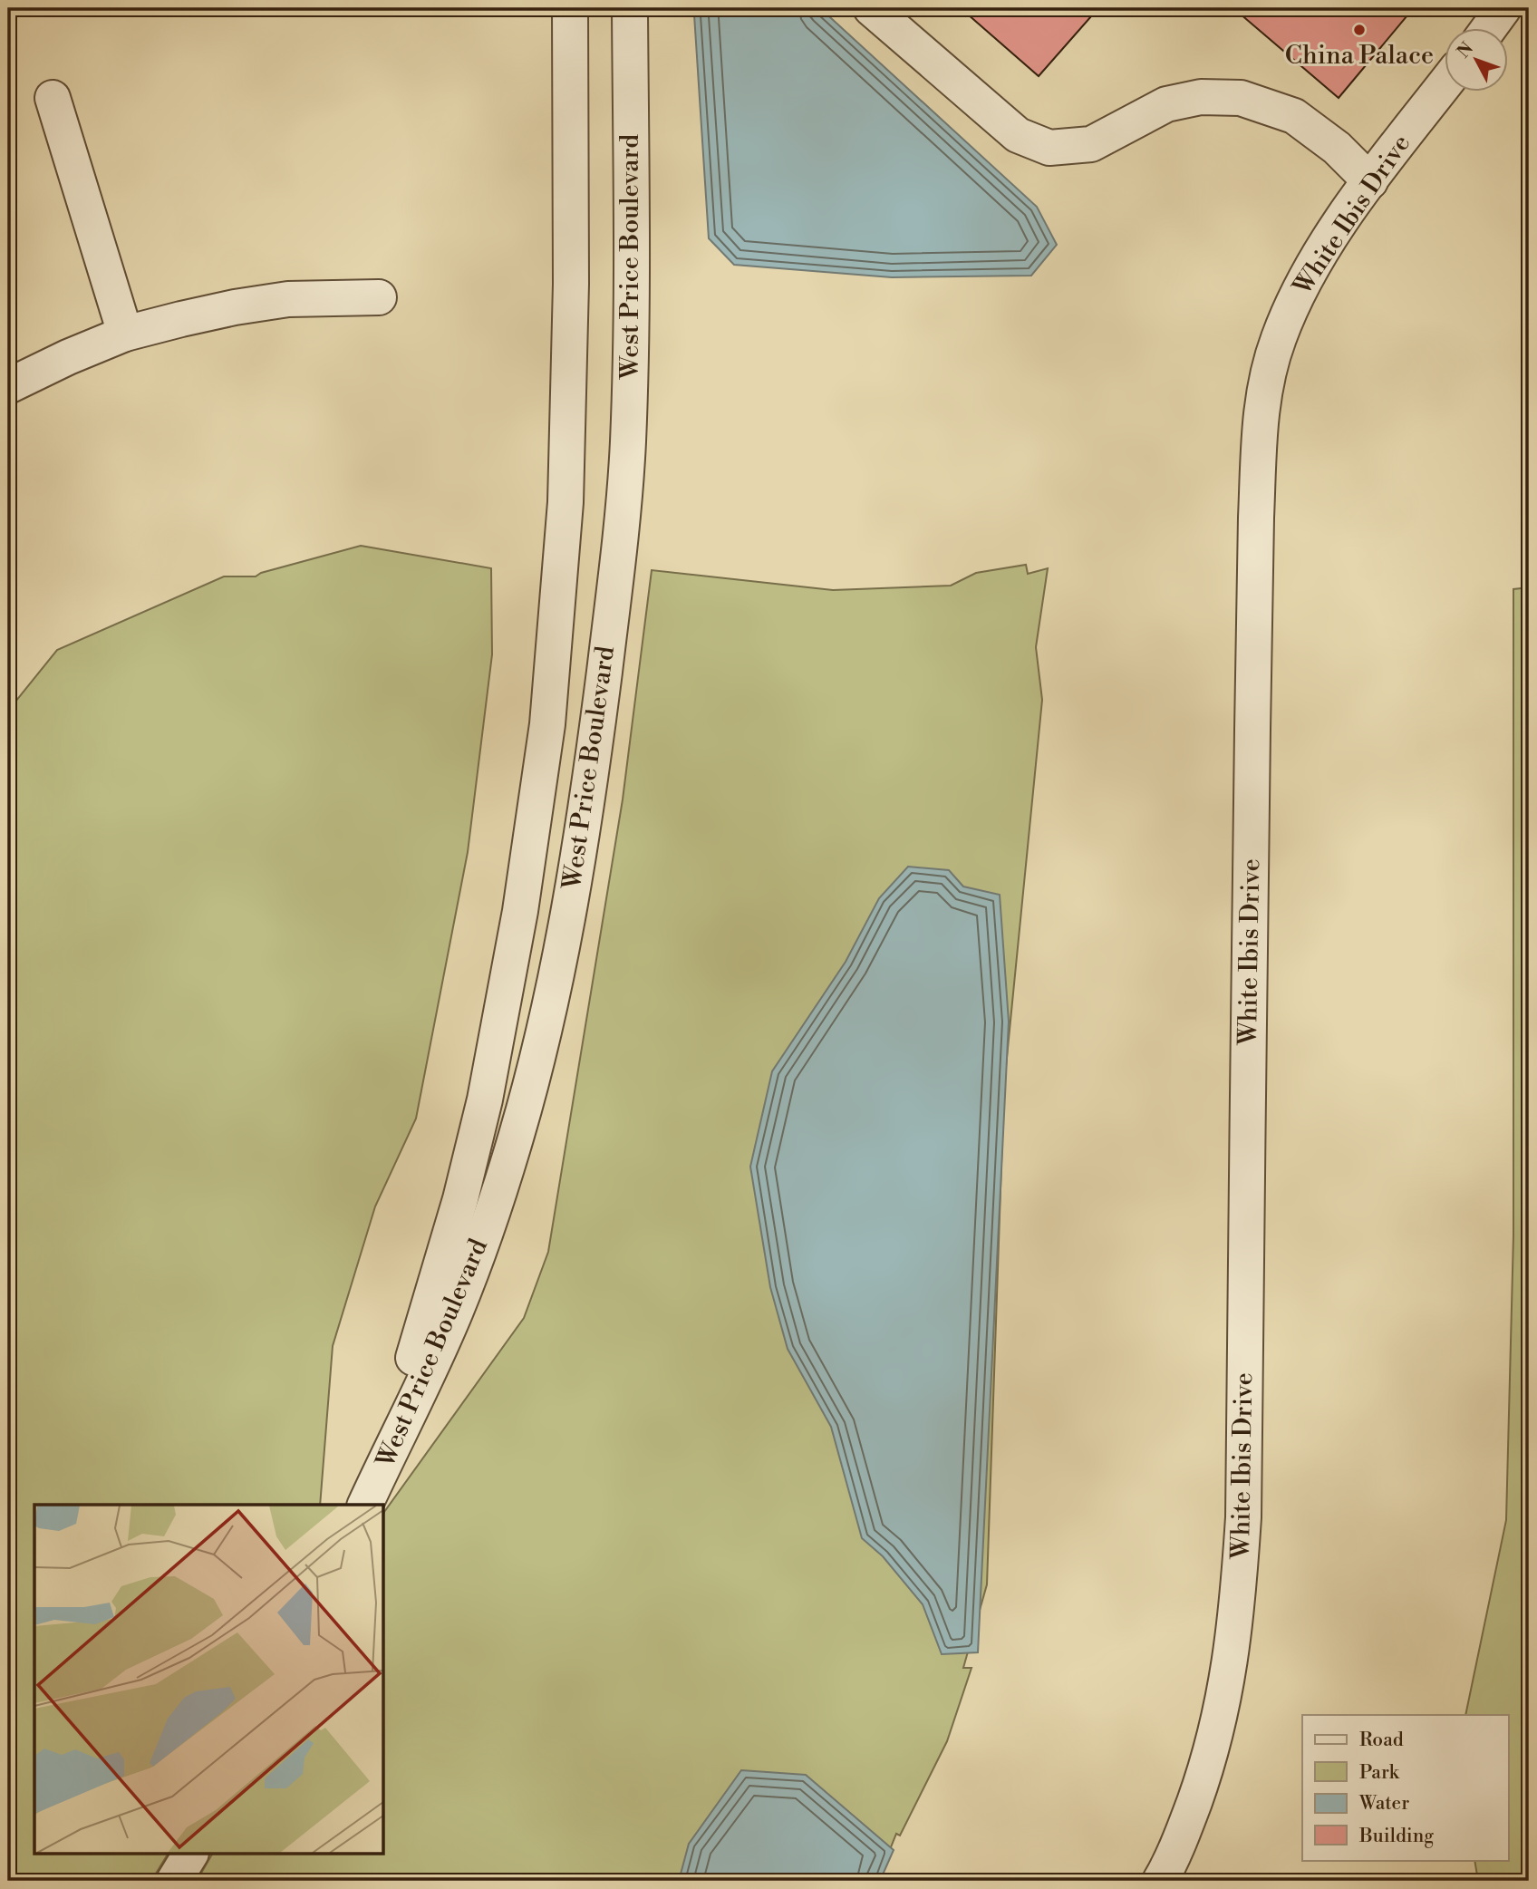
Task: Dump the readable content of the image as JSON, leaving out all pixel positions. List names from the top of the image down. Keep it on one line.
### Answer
{"streets":{"street":["White Ibis Drive","West Price Boulevard"]},"places":["China Palace"],"legend":["Road","Park","Water","Building"],"north":"top left"}
